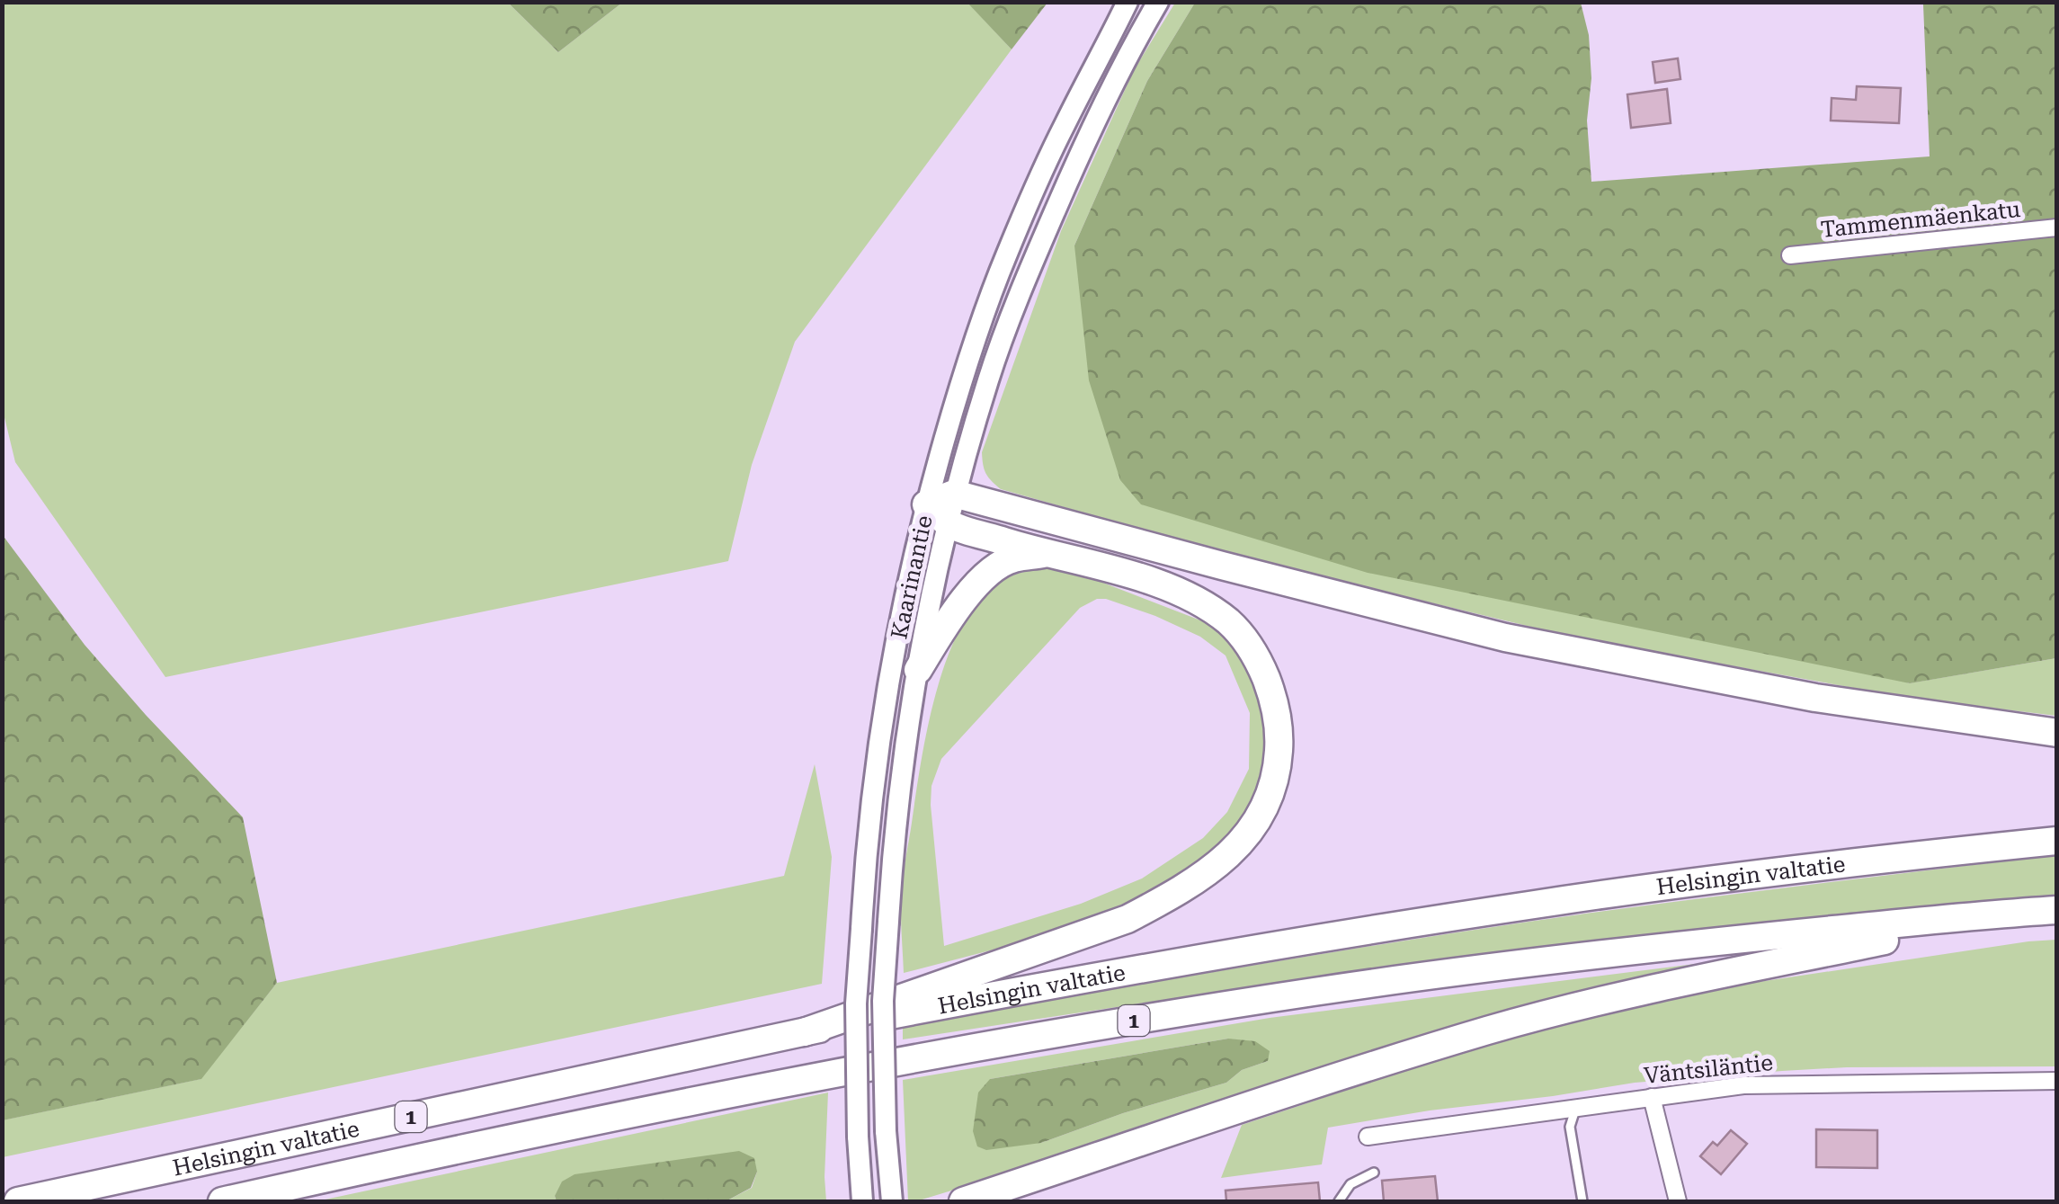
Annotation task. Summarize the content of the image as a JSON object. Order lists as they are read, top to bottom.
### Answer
{
  "streets": {
    "highway": ["Helsingin valtatie", "1"],
    "main road": ["Kaarinantie"],
    "street": ["Tammenmäenkatu", "Väntsiläntie"]
  }
}
